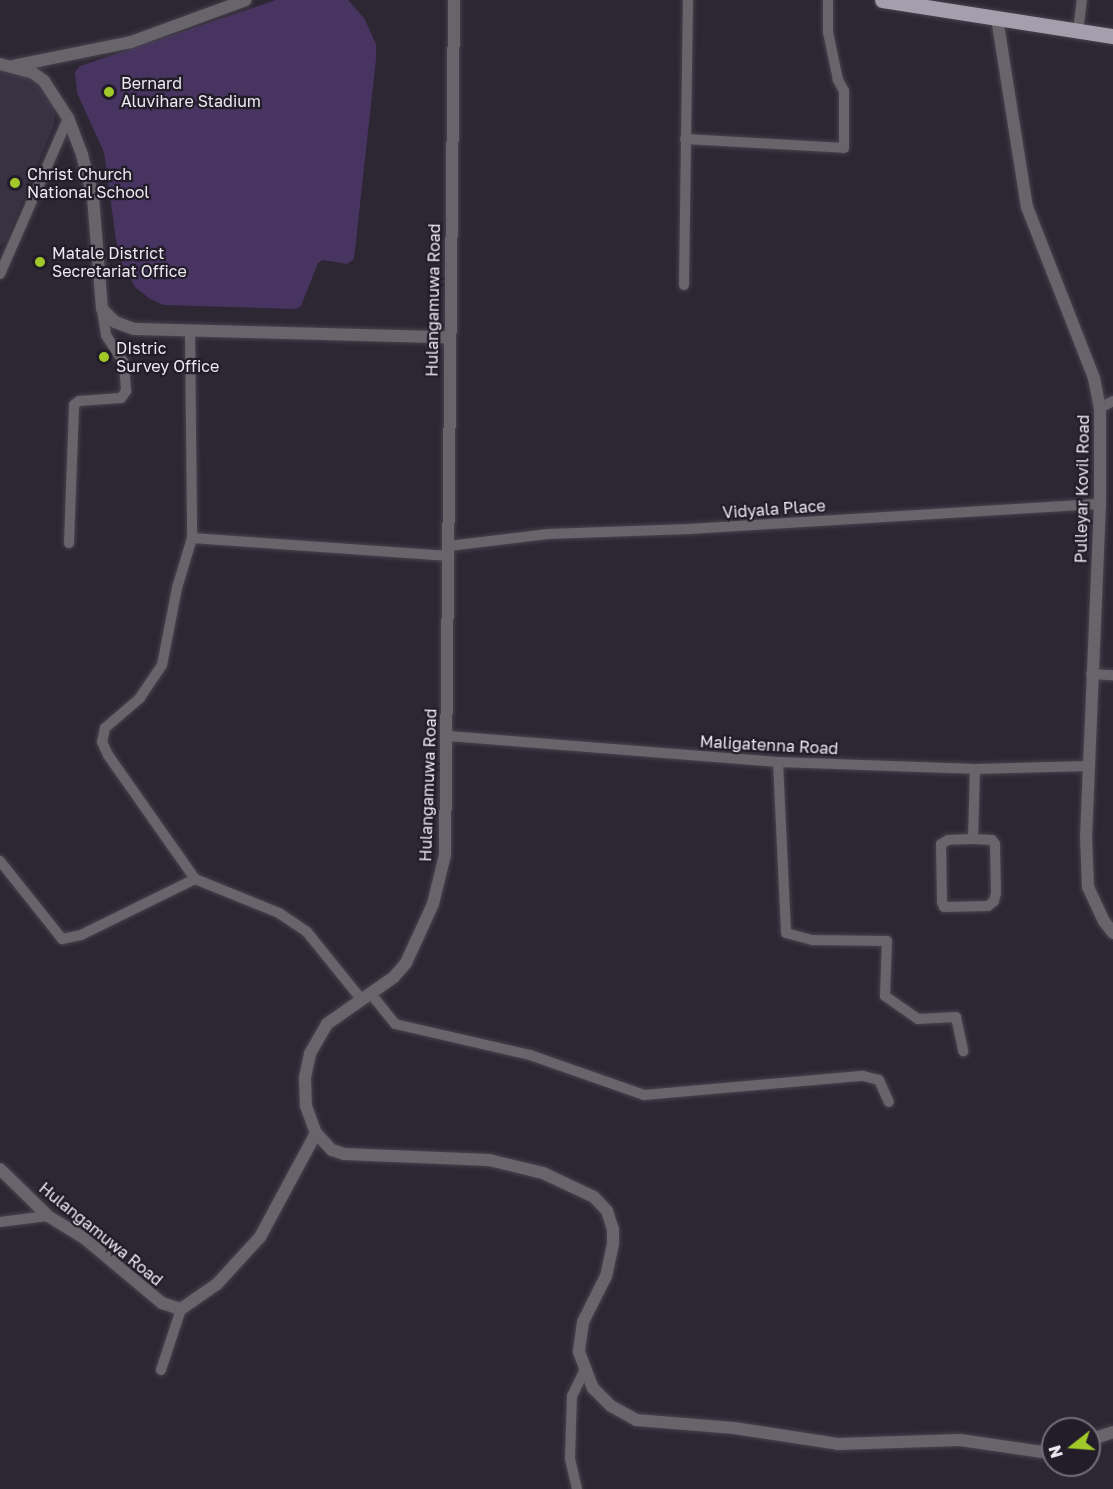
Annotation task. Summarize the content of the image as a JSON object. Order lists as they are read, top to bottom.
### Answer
{
  "streets": {
    "street": [
      "Hulangamuwa Road",
      "Pulleyar Kovil Road",
      "Vidyala Place",
      "Maligatenna Road"
    ]
  },
  "crossings": [
    ["Hulangamuwa Road", "Vidyala Place"],
    ["Hulangamuwa Road", "Maligatenna Road"],
    ["Pulleyar Kovil Road", "Vidyala Place"],
    ["Pulleyar Kovil Road", "Maligatenna Road"]
  ],
  "places": [
    "Bernard Aluvihare Stadium",
    "Christ Church National School",
    "Matale District Secretariat Office",
    "DIstric Survey Office"
  ],
  "north": "left"
}
